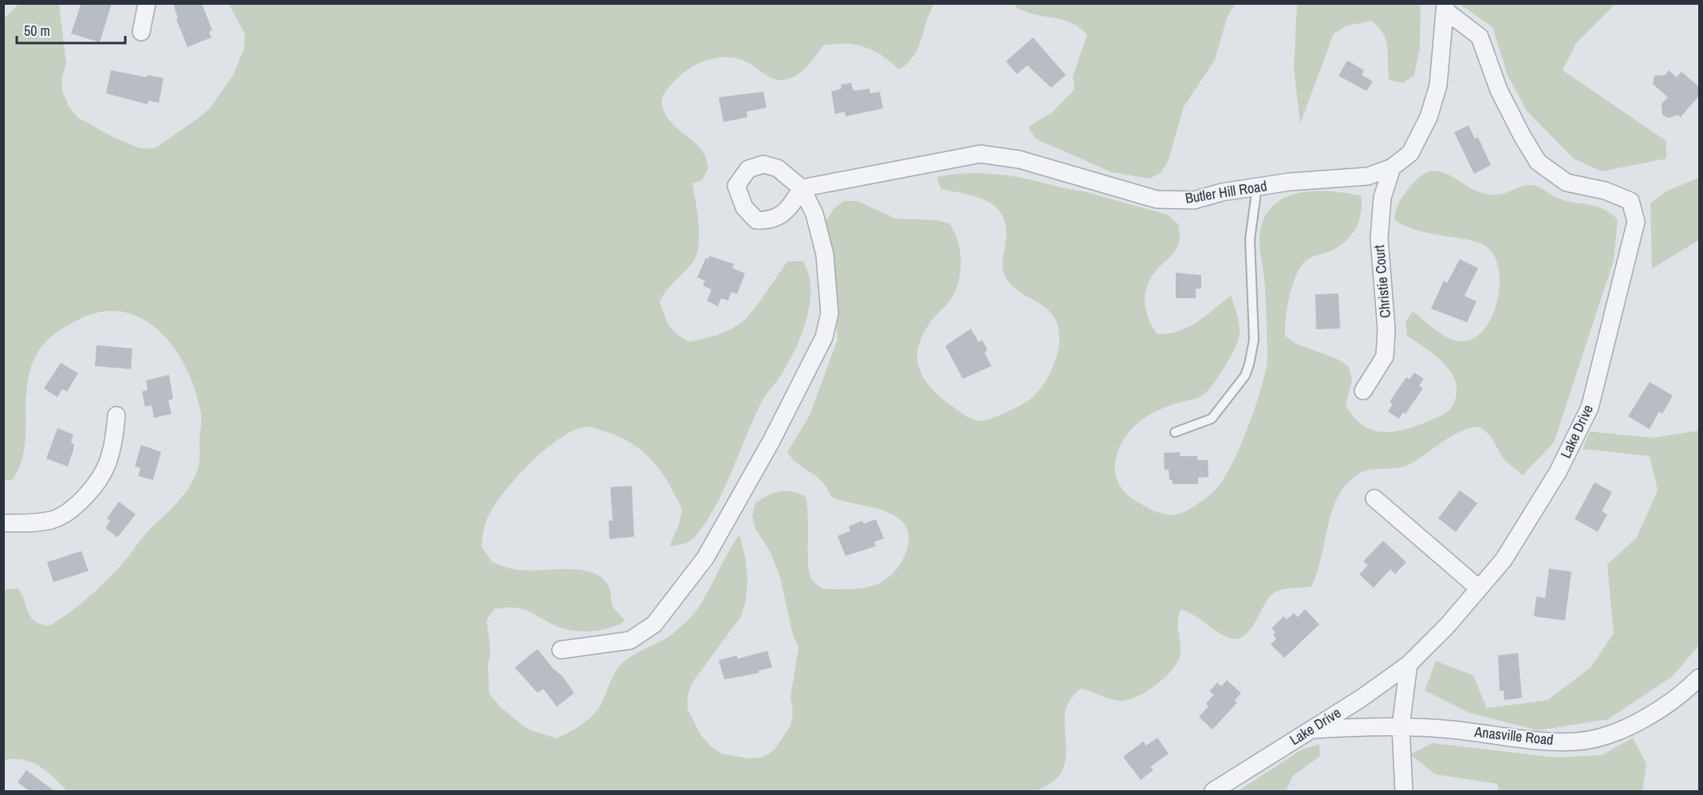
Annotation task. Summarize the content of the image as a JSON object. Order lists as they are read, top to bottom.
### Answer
{
  "streets": {
    "street": [
      "Butler Hill Road",
      "Christie Court",
      "Lake Drive",
      "Anasville Road"
    ]
  },
  "crossings": [
    ["Butler Hill Road", "Christie Court"],
    ["Butler Hill Road", "Lake Drive"],
    ["Lake Drive", "Anasville Road"]
  ],
  "scale_bar": "50 m"
}
